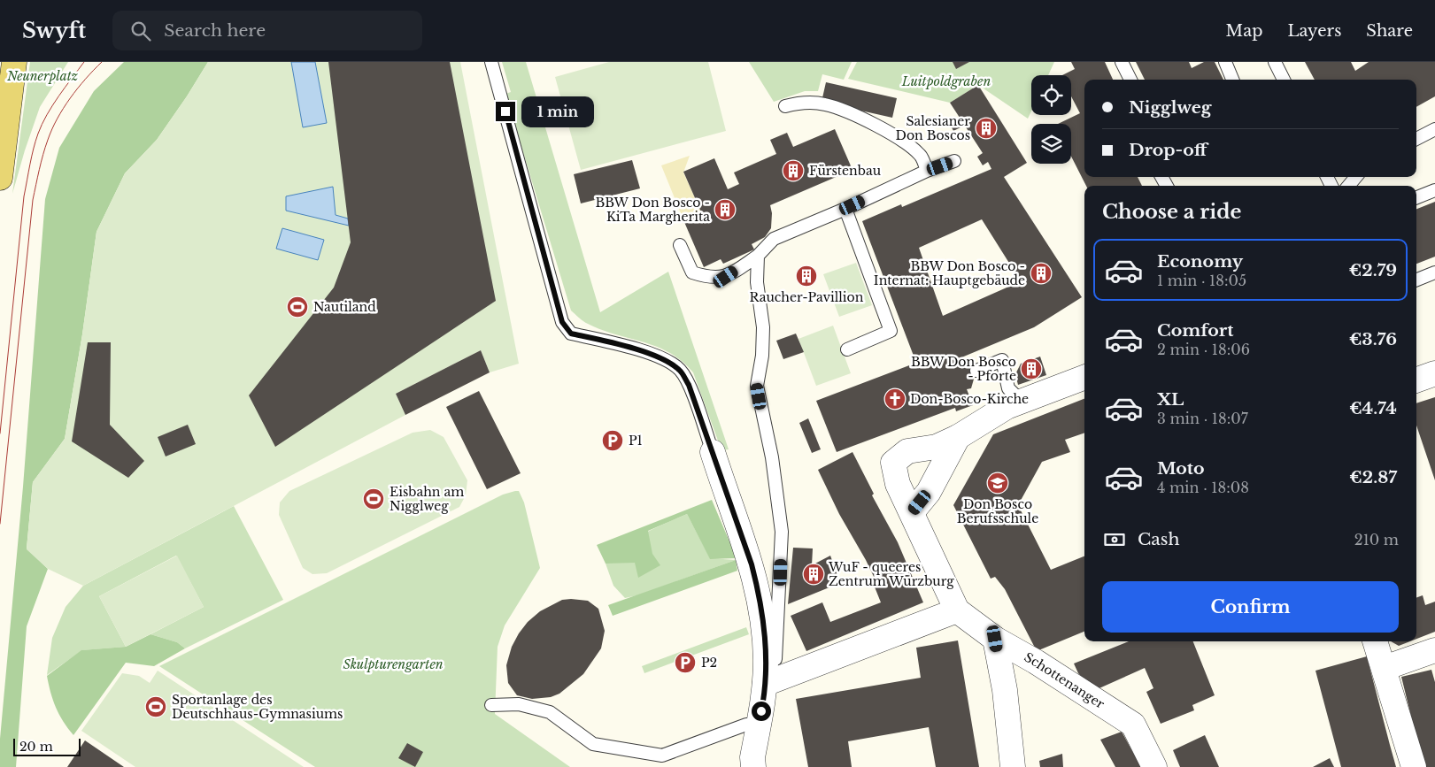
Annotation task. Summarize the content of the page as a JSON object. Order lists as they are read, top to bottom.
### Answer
{
  "streets": {
    "street": ["Schottenanger"]
  },
  "parks": ["Neunerplatz", "Luitpoldgraben", "Skulpturengarten"],
  "places": {
    "building": [
      "Salesianer Don Boscos",
      "Fürstenbau",
      "BBW Don Bosco - KiTa Margherita",
      "BBW Don Bosco - Internat: Hauptgebäude",
      "Raucher-Pavillion",
      "BBW Don Bosco - Pforte",
      "WuF - queeres Zentrum Würzburg"
    ],
    "sports": ["Nautiland", "Eisbahn am Nigglweg", "Sportanlage des Deutschhaus-Gymnasiums"],
    "church": ["Don-Bosco-Kirche"],
    "parking": ["P1", "P2"],
    "school or university": ["Don Bosco Berufsschule"]
  },
  "scale_bar": "20 m",
  "page": {
    "header": "Swyft",
    "search": "Search here",
    "nav": ["Map", "Layers", "Share"],
    "banner": ["Nigglweg", "Drop-off"],
    "bubble": "1 min",
    "heading": "Choose a ride",
    "list": [
      {
        "name": "Economy",
        "note": "1 min · 18:05",
        "value": "€2.79"
      },
      {
        "name": "Comfort",
        "note": "2 min · 18:06",
        "value": "€3.76"
      },
      {
        "name": "XL",
        "note": "3 min · 18:07",
        "value": "€4.74"
      },
      {
        "name": "Moto",
        "note": "4 min · 18:08",
        "value": "€2.87"
      }
    ],
    "pay": ["Cash", "210 m"],
    "buttons": "Confirm",
    "scale": "20 m"
  }
}
